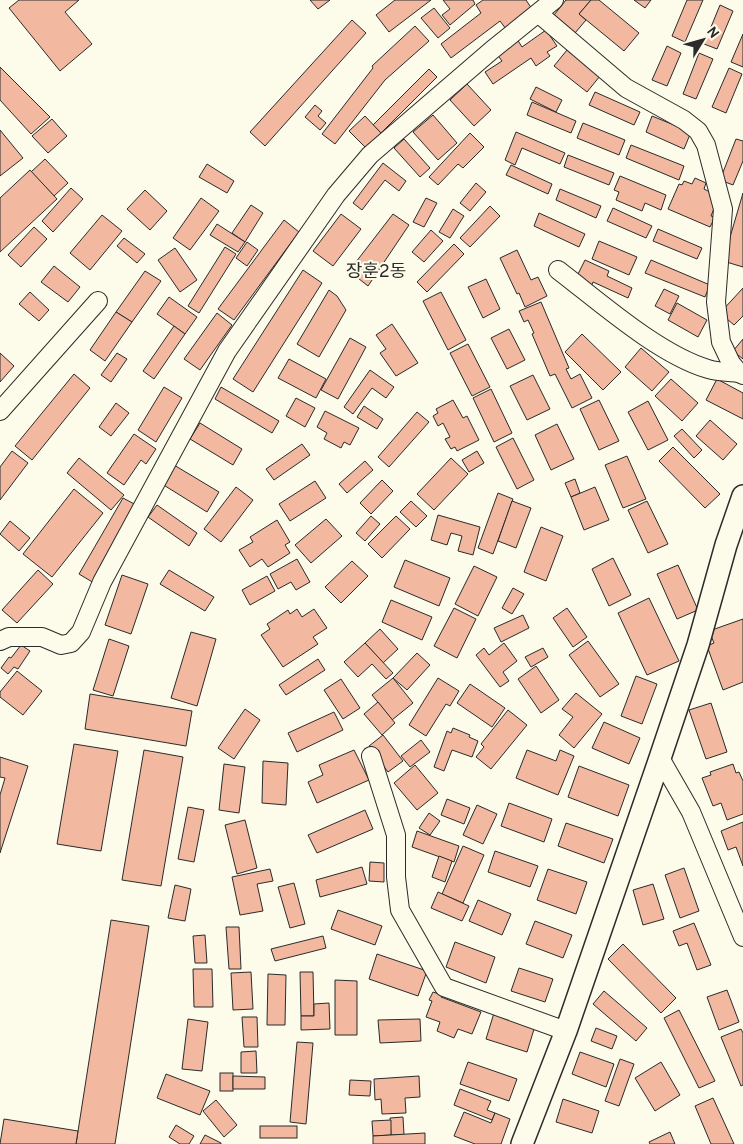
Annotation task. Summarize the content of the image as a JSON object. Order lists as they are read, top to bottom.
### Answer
{
  "districts": ["장훈2동"],
  "north": "top right"
}
